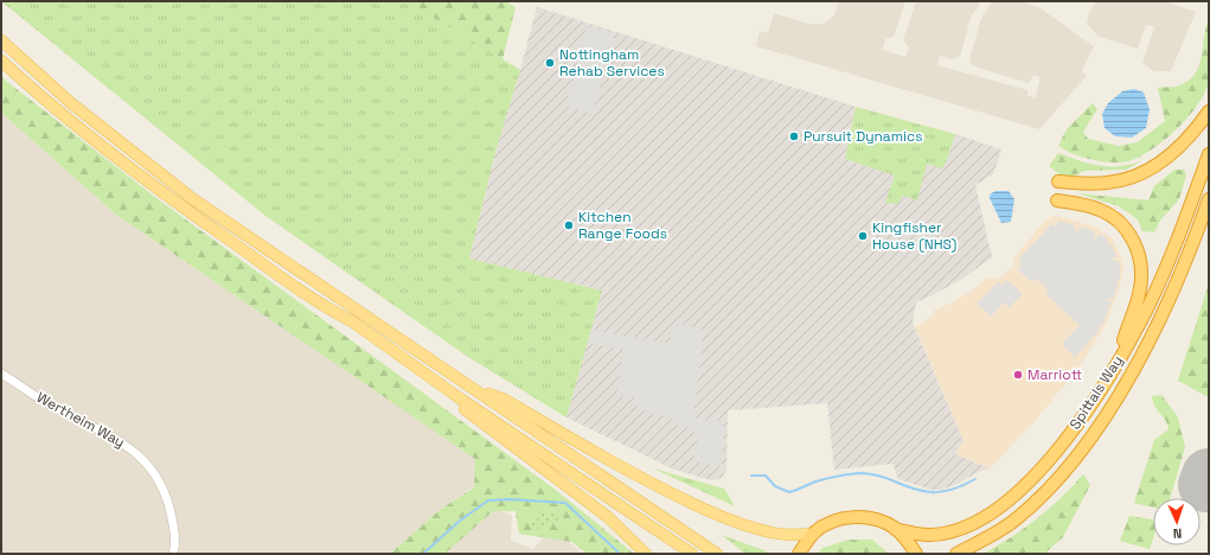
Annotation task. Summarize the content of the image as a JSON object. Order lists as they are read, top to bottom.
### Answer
{
  "streets": {
    "highway": ["Spittals Way"],
    "street": ["Wertheim Way"]
  },
  "places": [
    "Nottingham Rehab Services",
    "Pursuit Dynamics",
    "Kitchen Range Foods",
    "Kingfisher House (NHS)",
    "Marriott"
  ],
  "north": "bottom"
}
